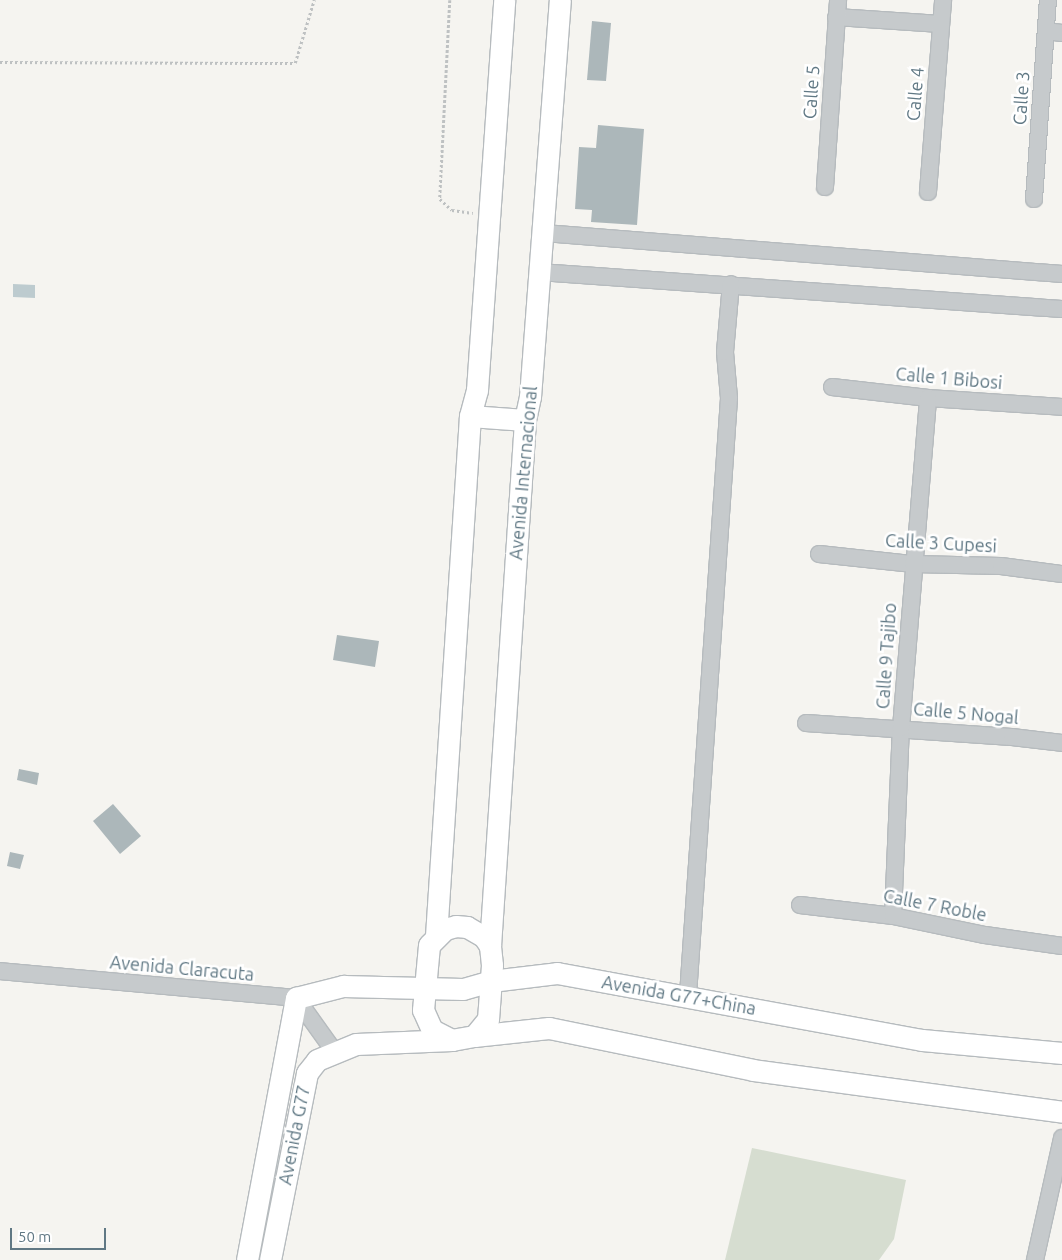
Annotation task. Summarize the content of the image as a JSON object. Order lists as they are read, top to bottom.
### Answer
{
  "streets": {
    "main road": ["Avenida Internacional", "Avenida G77+China", "Avenida G77"],
    "street": [
      "Calle 5",
      "Calle 4",
      "Calle 3",
      "Calle 1 Bibosi",
      "Calle 3 Cupesi",
      "Calle 9 Tajibo",
      "Calle 5 Nogal",
      "Calle 7 Roble",
      "Avenida Claracuta"
    ]
  },
  "crossings": [
    ["Calle 1 Bibosi", "Calle 9 Tajibo"],
    ["Avenida Internacional", "Avenida G77+China"],
    ["Calle 3 Cupesi", "Calle 9 Tajibo"],
    ["Calle 9 Tajibo", "Calle 5 Nogal"],
    ["Calle 9 Tajibo", "Calle 7 Roble"],
    ["Avenida Claracuta", "Avenida G77+China"],
    ["Avenida Claracuta", "Avenida G77"],
    ["Avenida G77+China", "Avenida G77"]
  ],
  "scale_bar": "50 m"
}
